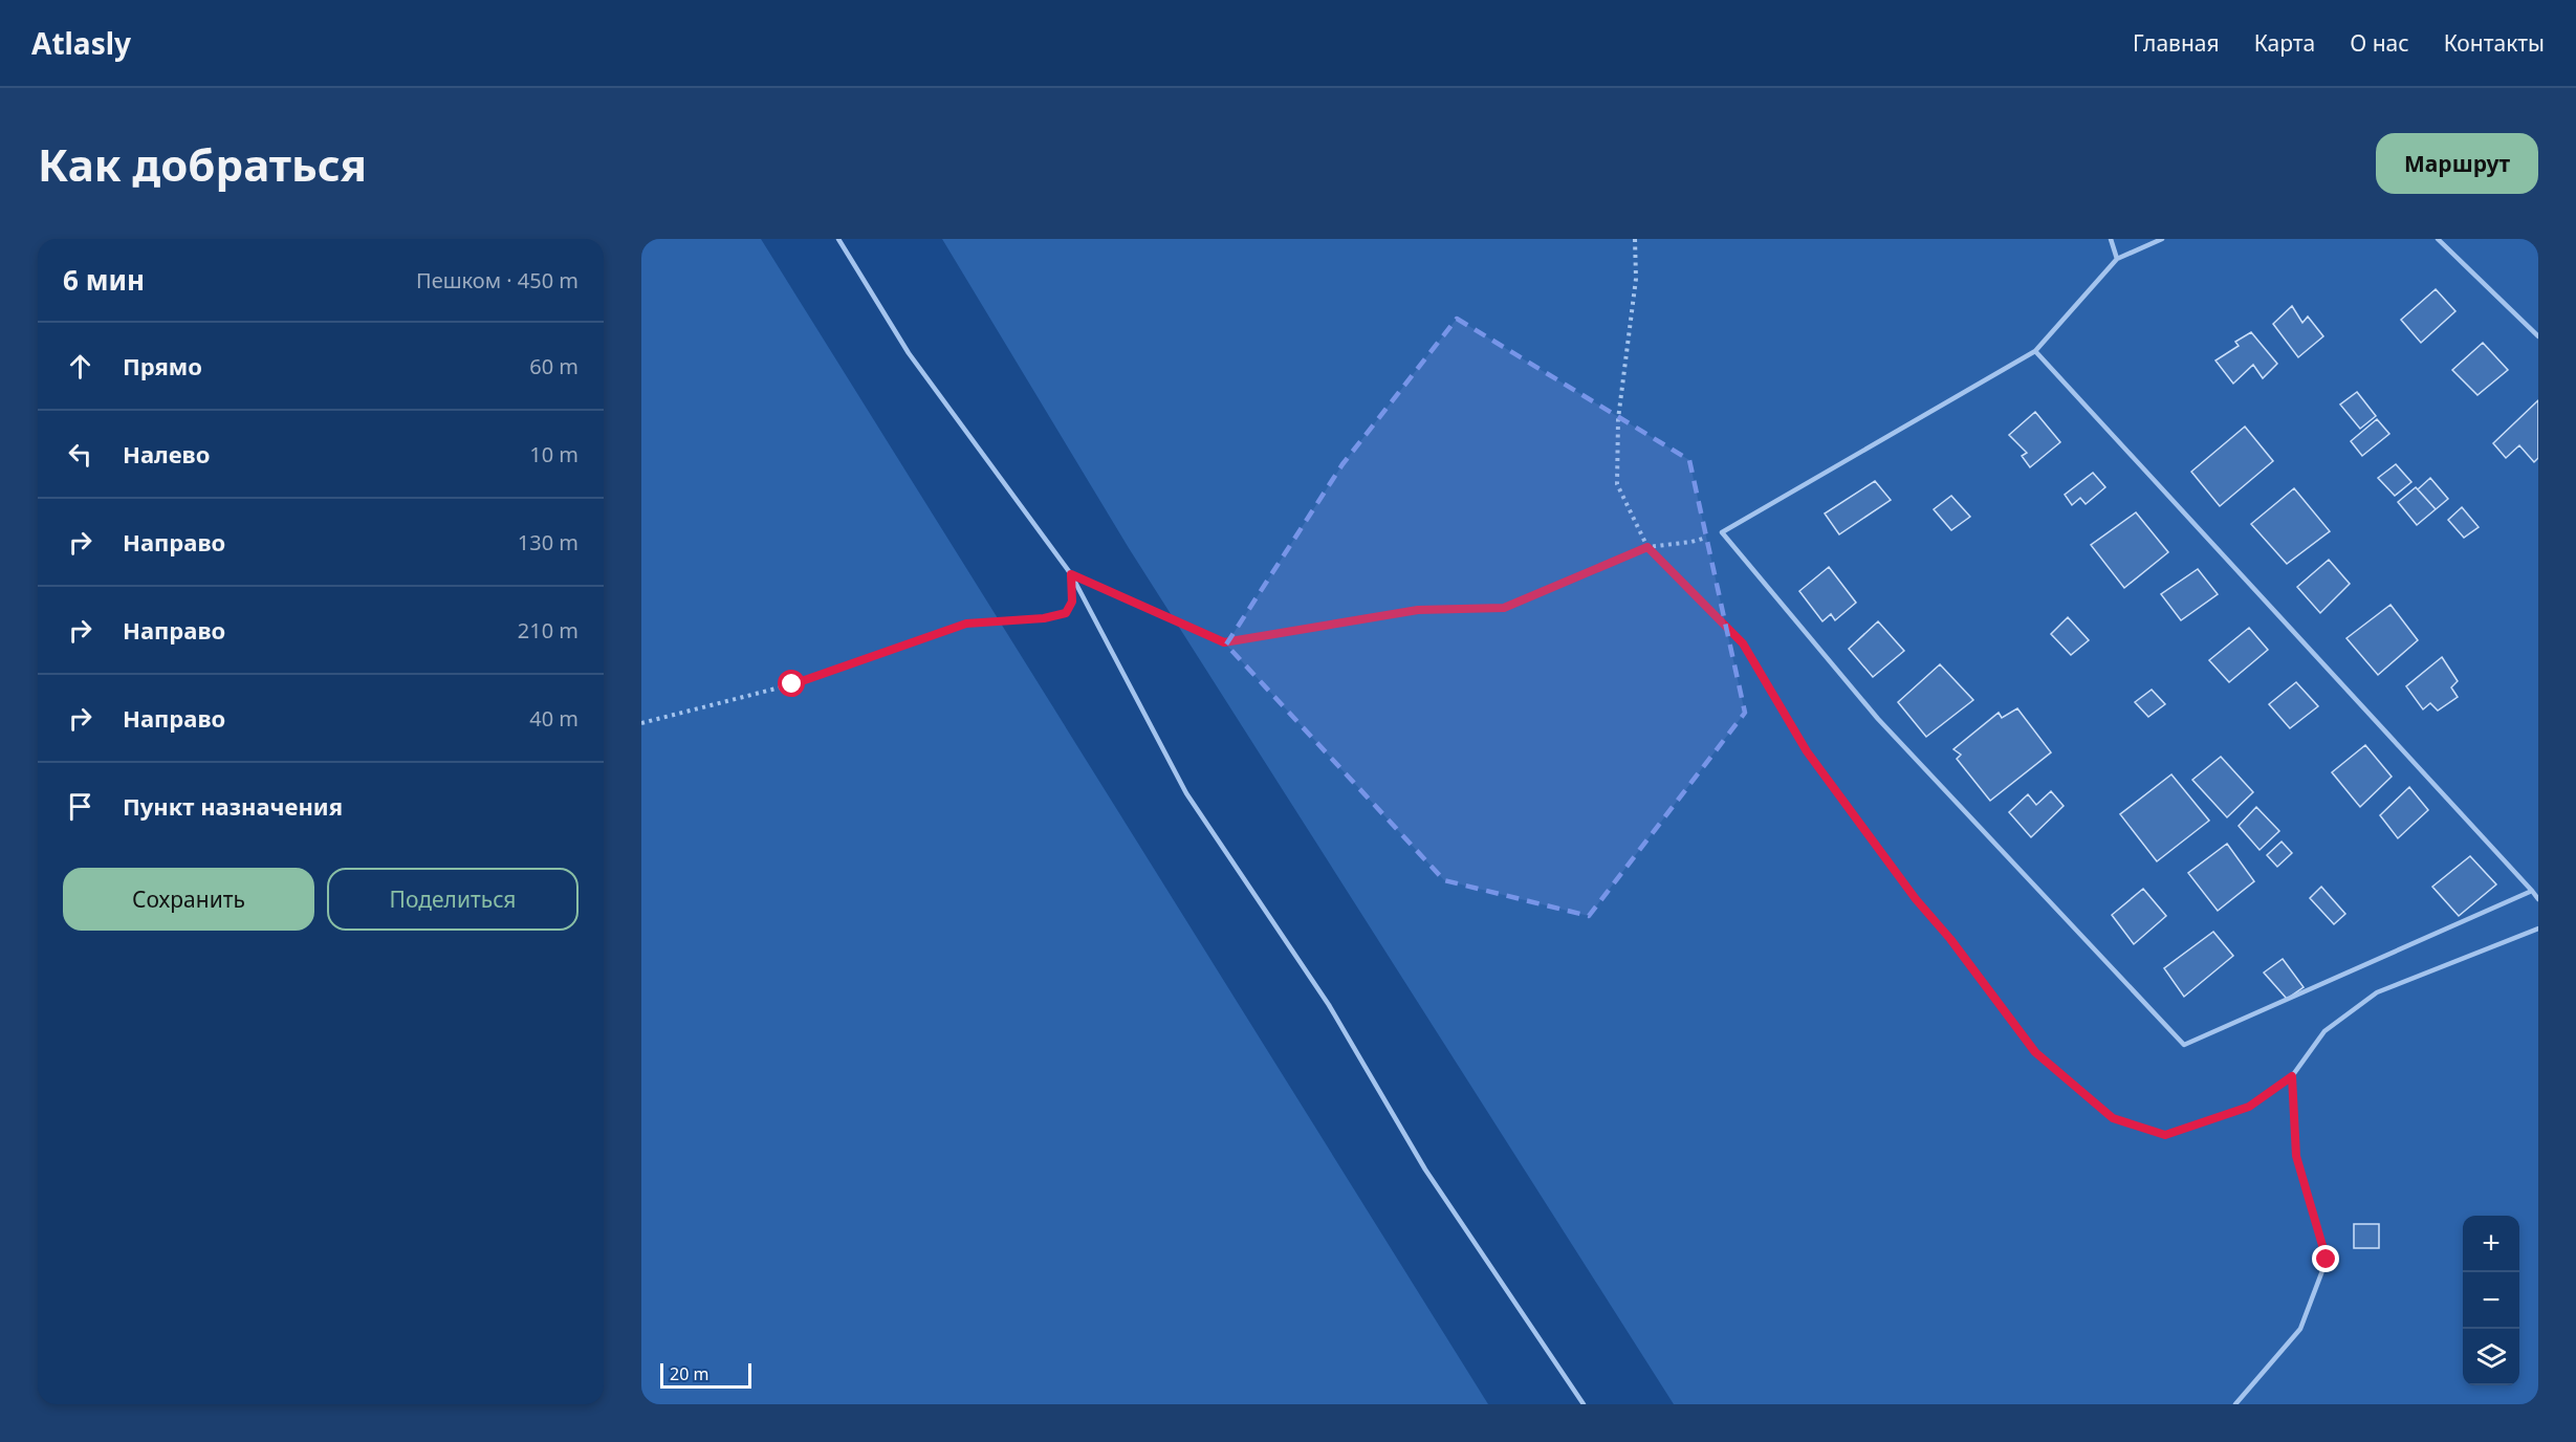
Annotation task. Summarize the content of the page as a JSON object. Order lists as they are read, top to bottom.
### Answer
{
  "scale_bar": "20 m",
  "page": {
    "header": "Atlasly",
    "nav": [
      "Главная",
      "Карта",
      "О нас",
      "Контакты"
    ],
    "buttons": [
      "Маршрут",
      ["Сохранить", "Поделиться"]
    ],
    "title": "Как добраться",
    "heading": ["6 мин", "Пешком · 450 m"],
    "list": [
      ["Прямо", "60 m"],
      ["Налево", "10 m"],
      ["Направо", "130 m"],
      ["Направо", "210 m"],
      ["Направо", "40 m"],
      "Пункт назначения"
    ],
    "map_buttons": ["+", "−"],
    "scale": "20 m"
  }
}
